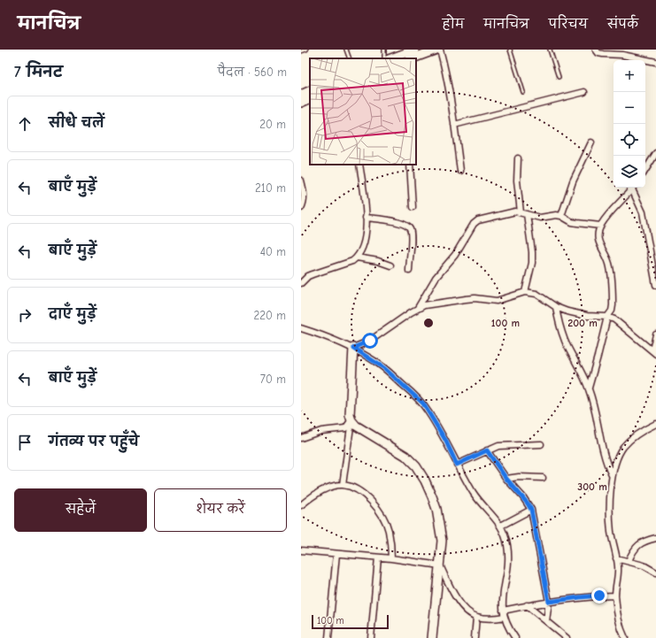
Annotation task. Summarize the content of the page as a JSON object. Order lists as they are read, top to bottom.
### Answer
{
  "scale_bar": "100 m",
  "page": {
    "header": "मानचित्र",
    "nav": [
      "होम",
      "मानचित्र",
      "परिचय",
      "संपर्क"
    ],
    "heading": ["7 मिनट", "पैदल · 560 m"],
    "map_buttons": ["+", "−"],
    "list": [
      ["सीधे चलें", "20 m"],
      ["बाएँ मुड़ें", "210 m"],
      ["बाएँ मुड़ें", "40 m"],
      ["दाएँ मुड़ें", "220 m"],
      ["बाएँ मुड़ें", "70 m"],
      "गंतव्य पर पहुँचे"
    ],
    "buttons": ["सहेजें", "शेयर करें"],
    "scale": "100 m"
  },
  "rings": ["100 m", "200 m", "300 m"]
}
